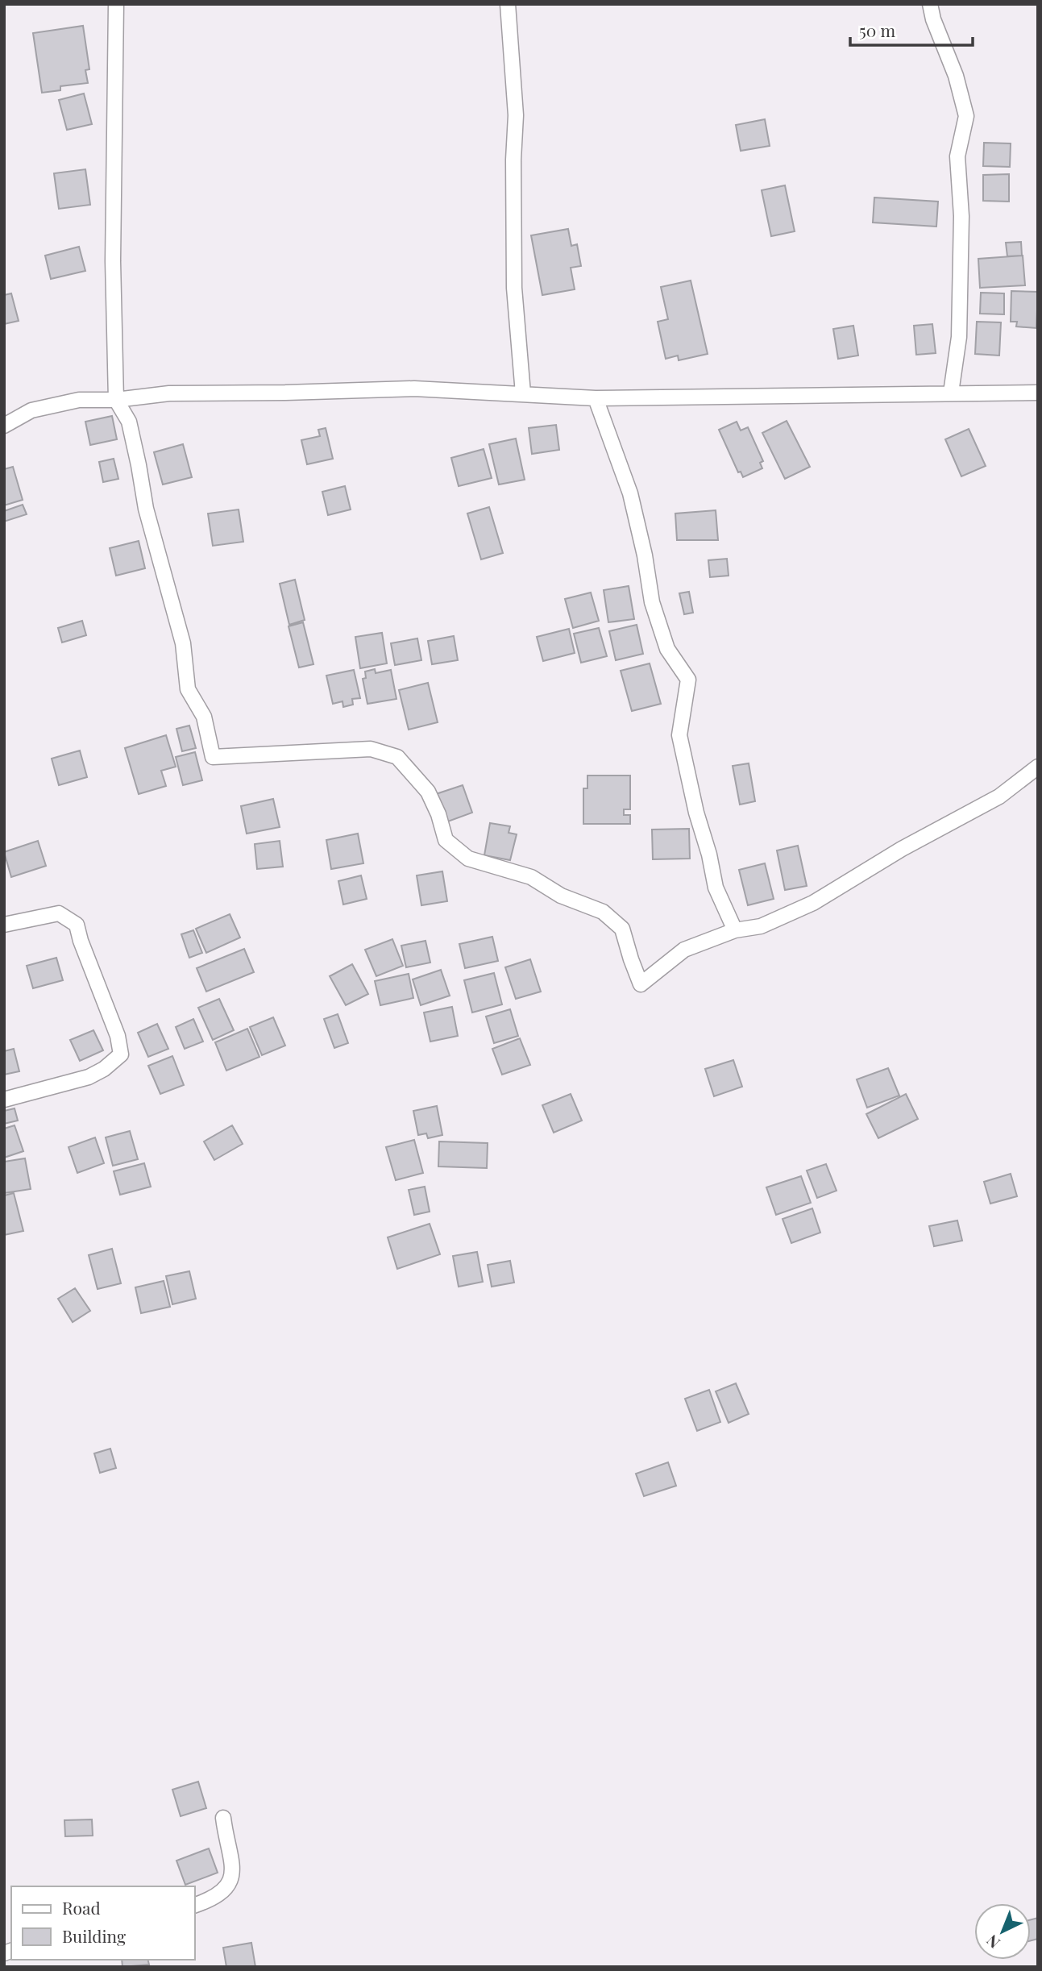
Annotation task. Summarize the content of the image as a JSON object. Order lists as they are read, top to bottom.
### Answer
{
  "legend": ["Road", "Building"],
  "scale_bar": "50 m",
  "north": "bottom left"
}
